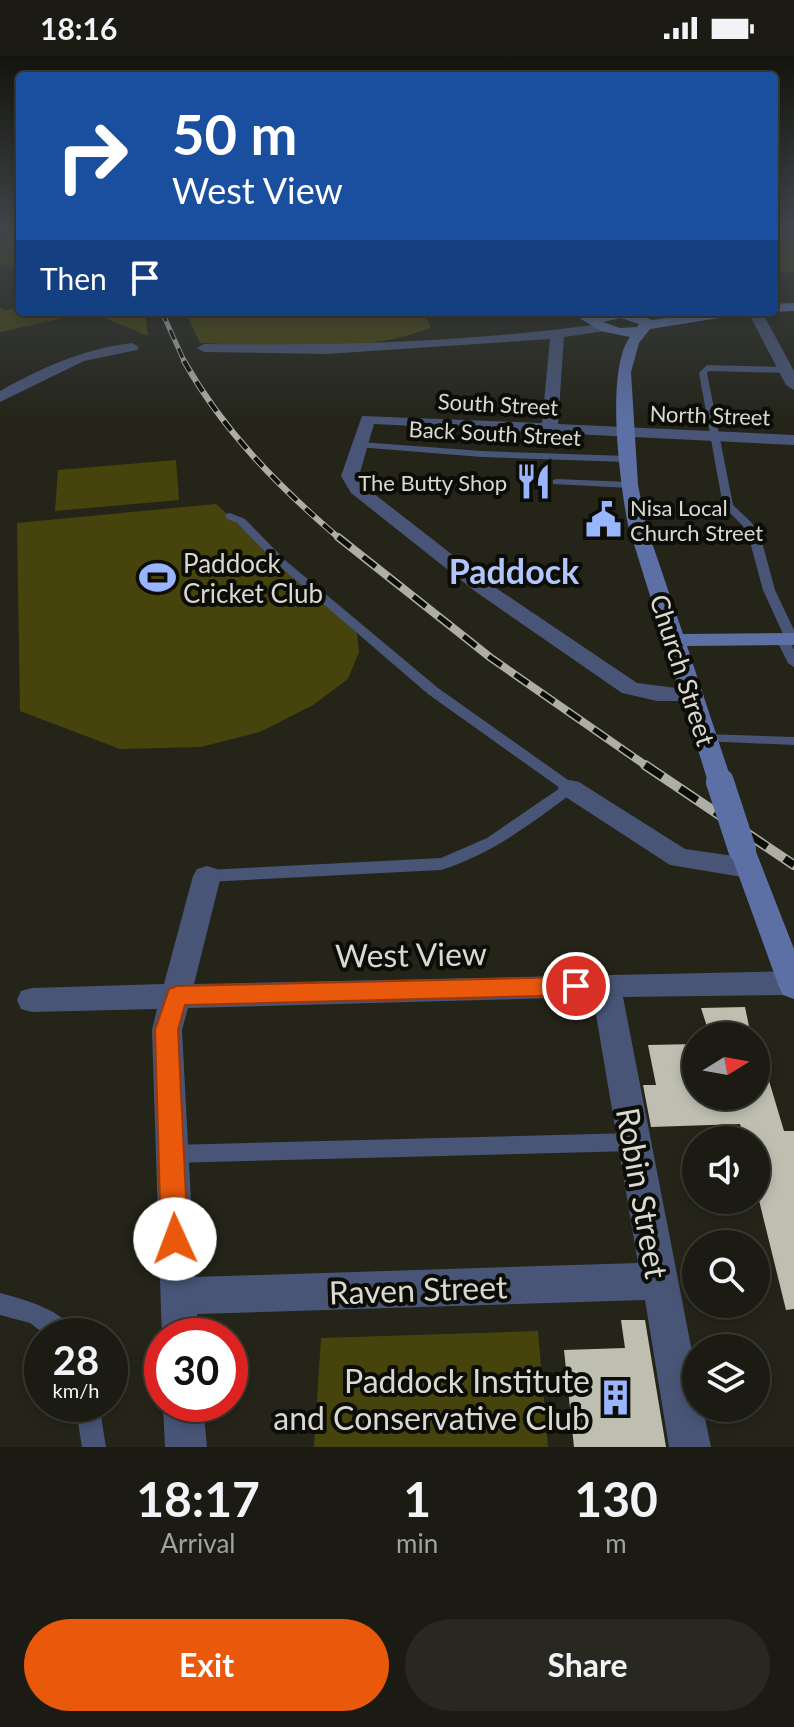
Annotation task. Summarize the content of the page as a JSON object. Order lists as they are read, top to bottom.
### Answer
{
  "streets": {
    "street": [
      "South Street",
      "North Street",
      "Church Street",
      "West View",
      "Robin Street",
      "Raven Street"
    ],
    "lane": ["Back South Street"]
  },
  "crossings": [
    ["South Street", "North Street"],
    ["South Street", "Back South Street"],
    ["South Street", "Church Street"],
    ["North Street", "Church Street"],
    ["Back South Street", "Church Street"],
    ["Church Street", "West View"],
    ["West View", "Robin Street"],
    ["Robin Street", "Raven Street"]
  ],
  "districts": ["Paddock"],
  "places": {
    "restaurant": ["The Butty Shop"],
    "public building": ["Nisa Local Church Street"],
    "sports": ["Paddock Cricket Club"],
    "building": ["Paddock Institute and Conservative Club"]
  },
  "north": "right",
  "page": {
    "status": "18:16",
    "turn": ["50 m", "West View"],
    "then": "Then",
    "speed": "28 km/h",
    "limit": "30",
    "eta": [
      "18:17",
      "Arrival",
      "1",
      "min",
      "130",
      "m"
    ],
    "buttons": ["Exit", "Share"]
  }
}
